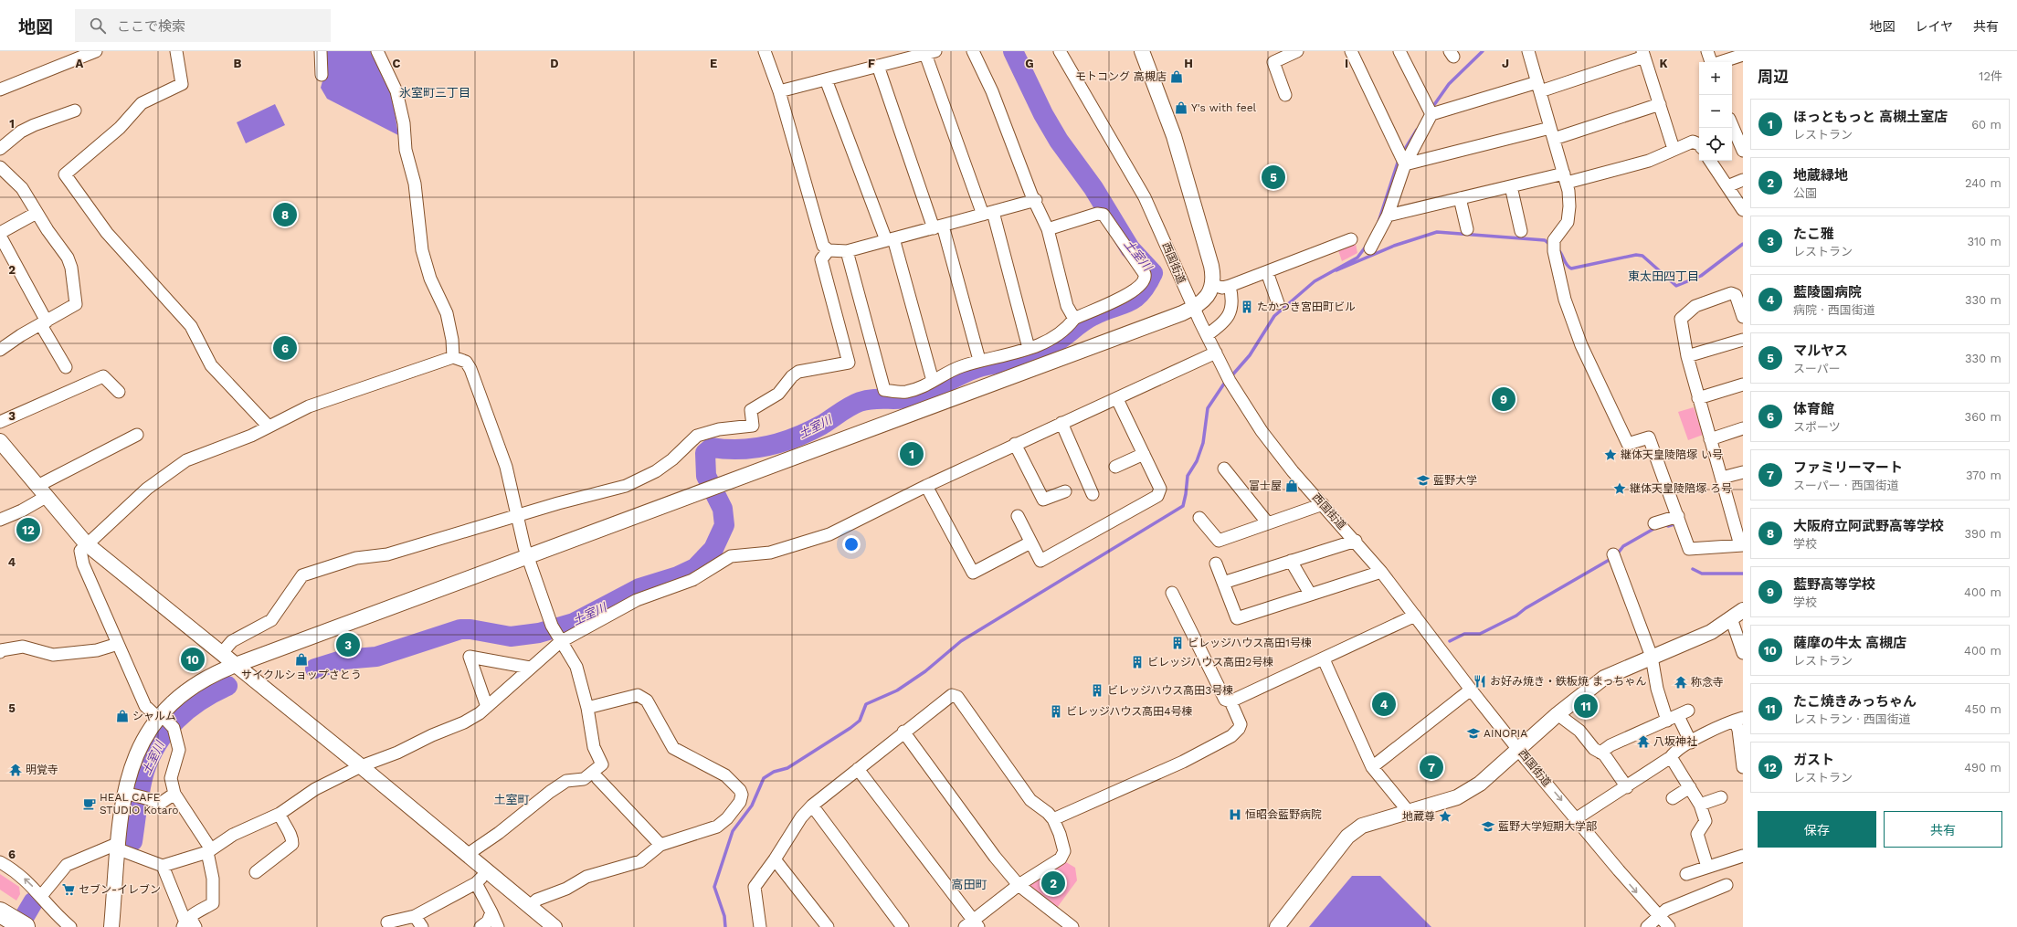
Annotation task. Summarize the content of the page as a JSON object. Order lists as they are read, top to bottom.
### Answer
{
  "streets": {
    "street": ["西国街道"]
  },
  "districts": [
    "氷室町三丁目",
    "東太田四丁目",
    "土室町",
    "高田町"
  ],
  "water": ["土室川"],
  "places": {
    "shop": [
      "モトコング 高槻店",
      "Y's with feel",
      "富士屋",
      "サイクルショップさとう",
      "シャルム"
    ],
    "building": [
      "たかつき宮田町ビル",
      "ビレッジハウス高田1号棟",
      "ビレッジハウス高田2号棟",
      "ビレッジハウス高田3号棟",
      "ビレッジハウス高田4号棟"
    ],
    "place": ["継体天皇陵陪塚 い号", "継体天皇陵陪塚 ろ号", "地蔵尊"],
    "school or university": ["藍野大学", "AINOPIA", "藍野大学短期大学部"],
    "restaurant": ["お好み焼き・鉄板焼 まっちゃん"],
    "temple": ["称念寺", "八坂神社", "明覚寺"],
    "cafe": ["HEAL CAFE STUDIO Kotaro"],
    "hospital": ["恒昭会藍野病院"],
    "supermarket": ["セブン-イレブン"]
  },
  "page": {
    "header": "地図",
    "search": "ここで検索",
    "nav": ["地図", "レイヤ", "共有"],
    "heading": ["周辺", "12件"],
    "map_buttons": ["+", "−"],
    "list": [
      {
        "mark": "1",
        "name": "ほっともっと 高槻土室店",
        "note": "レストラン",
        "value": "60 m"
      },
      {
        "mark": "2",
        "name": "地蔵緑地",
        "note": "公園",
        "value": "240 m"
      },
      {
        "mark": "3",
        "name": "たこ雅",
        "note": "レストラン",
        "value": "310 m"
      },
      {
        "mark": "4",
        "name": "藍陵園病院",
        "note": "病院 · 西国街道",
        "value": "330 m"
      },
      {
        "mark": "5",
        "name": "マルヤス",
        "note": "スーパー",
        "value": "330 m"
      },
      {
        "mark": "6",
        "name": "体育館",
        "note": "スポーツ",
        "value": "360 m"
      },
      {
        "mark": "7",
        "name": "ファミリーマート",
        "note": "スーパー · 西国街道",
        "value": "370 m"
      },
      {
        "mark": "8",
        "name": "大阪府立阿武野高等学校",
        "note": "学校",
        "value": "390 m"
      },
      {
        "mark": "9",
        "name": "藍野高等学校",
        "note": "学校",
        "value": "400 m"
      },
      {
        "mark": "10",
        "name": "薩摩の牛太 高槻店",
        "note": "レストラン",
        "value": "400 m"
      },
      {
        "mark": "11",
        "name": "たこ焼きみっちゃん",
        "note": "レストラン · 西国街道",
        "value": "450 m"
      },
      {
        "mark": "12",
        "name": "ガスト",
        "note": "レストラン",
        "value": "490 m"
      }
    ],
    "pins": [
      "5",
      "8",
      "6",
      "9",
      "1",
      "12",
      "3",
      "10",
      "4",
      "11",
      "7",
      "2"
    ],
    "buttons": ["保存", "共有"]
  },
  "grid": {
    "columns": [
      "A",
      "B",
      "C",
      "D",
      "E",
      "F",
      "G",
      "H",
      "I",
      "J",
      "K"
    ],
    "rows": [
      "1",
      "2",
      "3",
      "4",
      "5",
      "6"
    ]
  }
}
